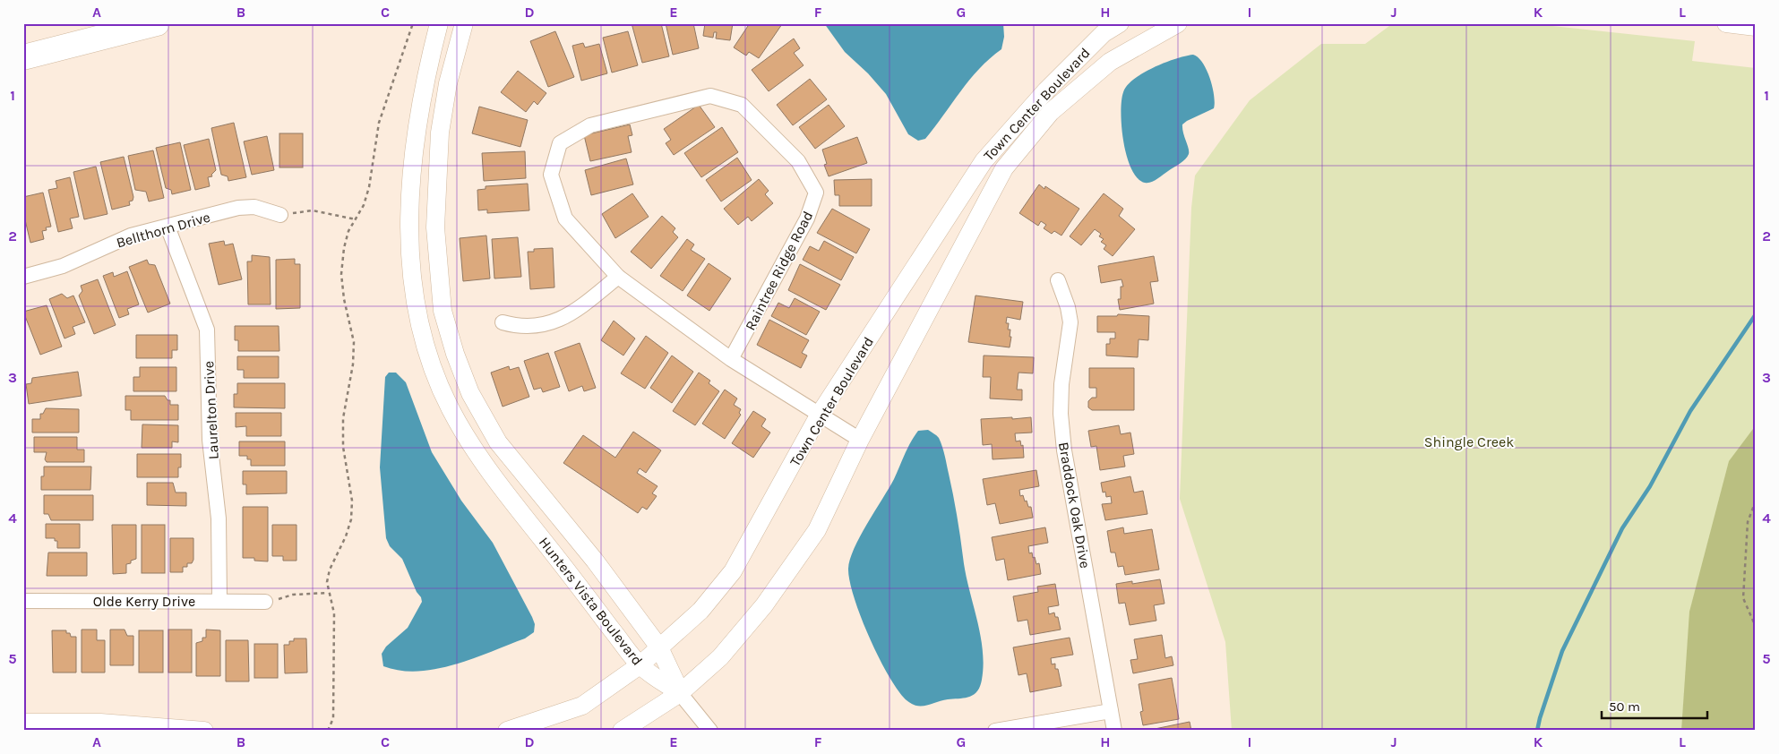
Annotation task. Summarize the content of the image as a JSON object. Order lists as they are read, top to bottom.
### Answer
{
  "streets": {
    "street": [
      "Town Center Boulevard",
      "Bellthorn Drive",
      "Raintree Ridge Road",
      "Laurelton Drive",
      "Braddock Oak Drive",
      "Olde Kerry Drive",
      "Hunters Vista Boulevard"
    ]
  },
  "crossings": [
    ["Town Center Boulevard", "Raintree Ridge Road"],
    ["Town Center Boulevard", "Hunters Vista Boulevard"],
    ["Bellthorn Drive", "Laurelton Drive"],
    ["Laurelton Drive", "Olde Kerry Drive"]
  ],
  "parks": ["Shingle Creek"],
  "scale_bar": "50 m",
  "grid": {
    "columns": [
      "A",
      "B",
      "C",
      "D",
      "E",
      "F",
      "G",
      "H",
      "I",
      "J",
      "K",
      "L"
    ],
    "rows": [
      "1",
      "2",
      "3",
      "4",
      "5"
    ]
  }
}
